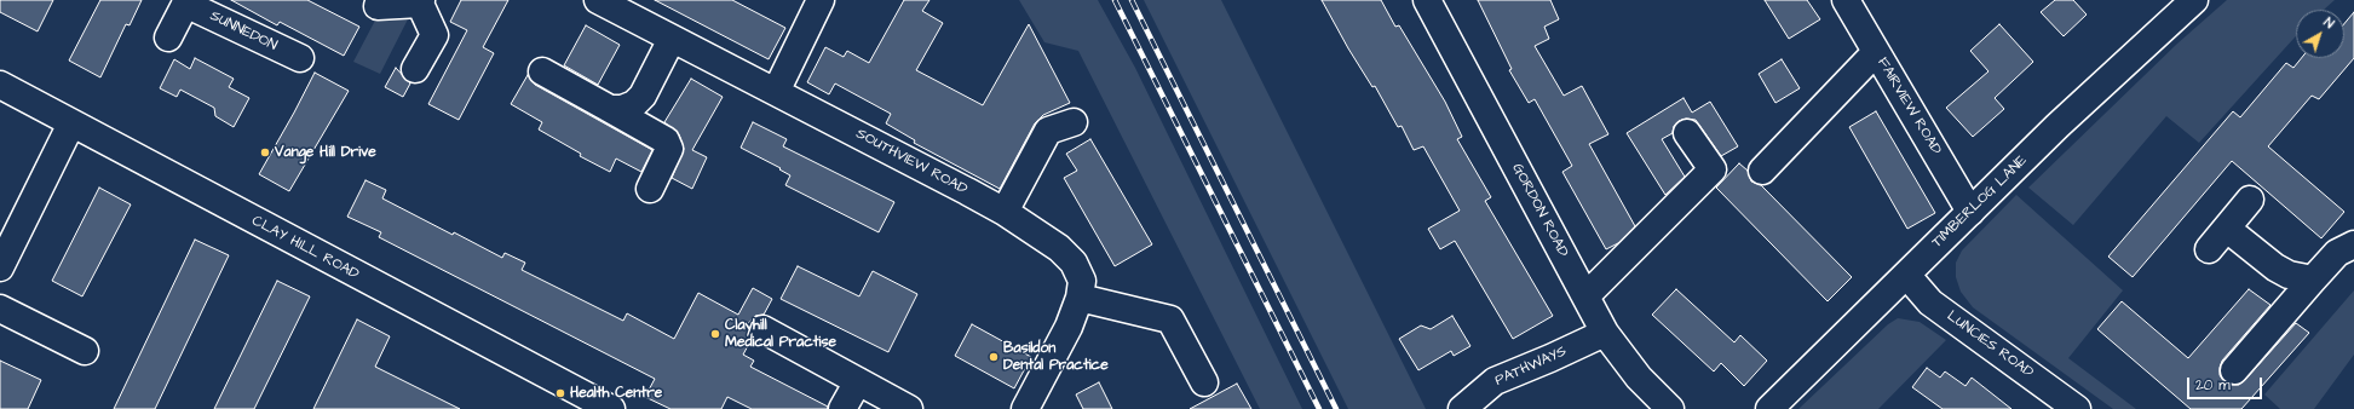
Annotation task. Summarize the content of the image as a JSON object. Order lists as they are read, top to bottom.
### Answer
{
  "streets": {
    "street": [
      "SUNNEDON",
      "FAIRVIEW ROAD",
      "SOUTHVIEW ROAD",
      "TIMBERLOG LANE",
      "GORDON ROAD",
      "CLAY HILL ROAD",
      "LUNCIES ROAD",
      "PATHWAYS"
    ]
  },
  "crossings": [
    ["FAIRVIEW ROAD", "TIMBERLOG LANE"],
    ["TIMBERLOG LANE", "LUNCIES ROAD"],
    ["GORDON ROAD", "PATHWAYS"]
  ],
  "places": [
    "Vange Hill Drive",
    "Clayhill Medical Practise",
    "Basildon Dental Practice",
    "Health Centre"
  ],
  "scale_bar": "20 m",
  "north": "top right"
}
